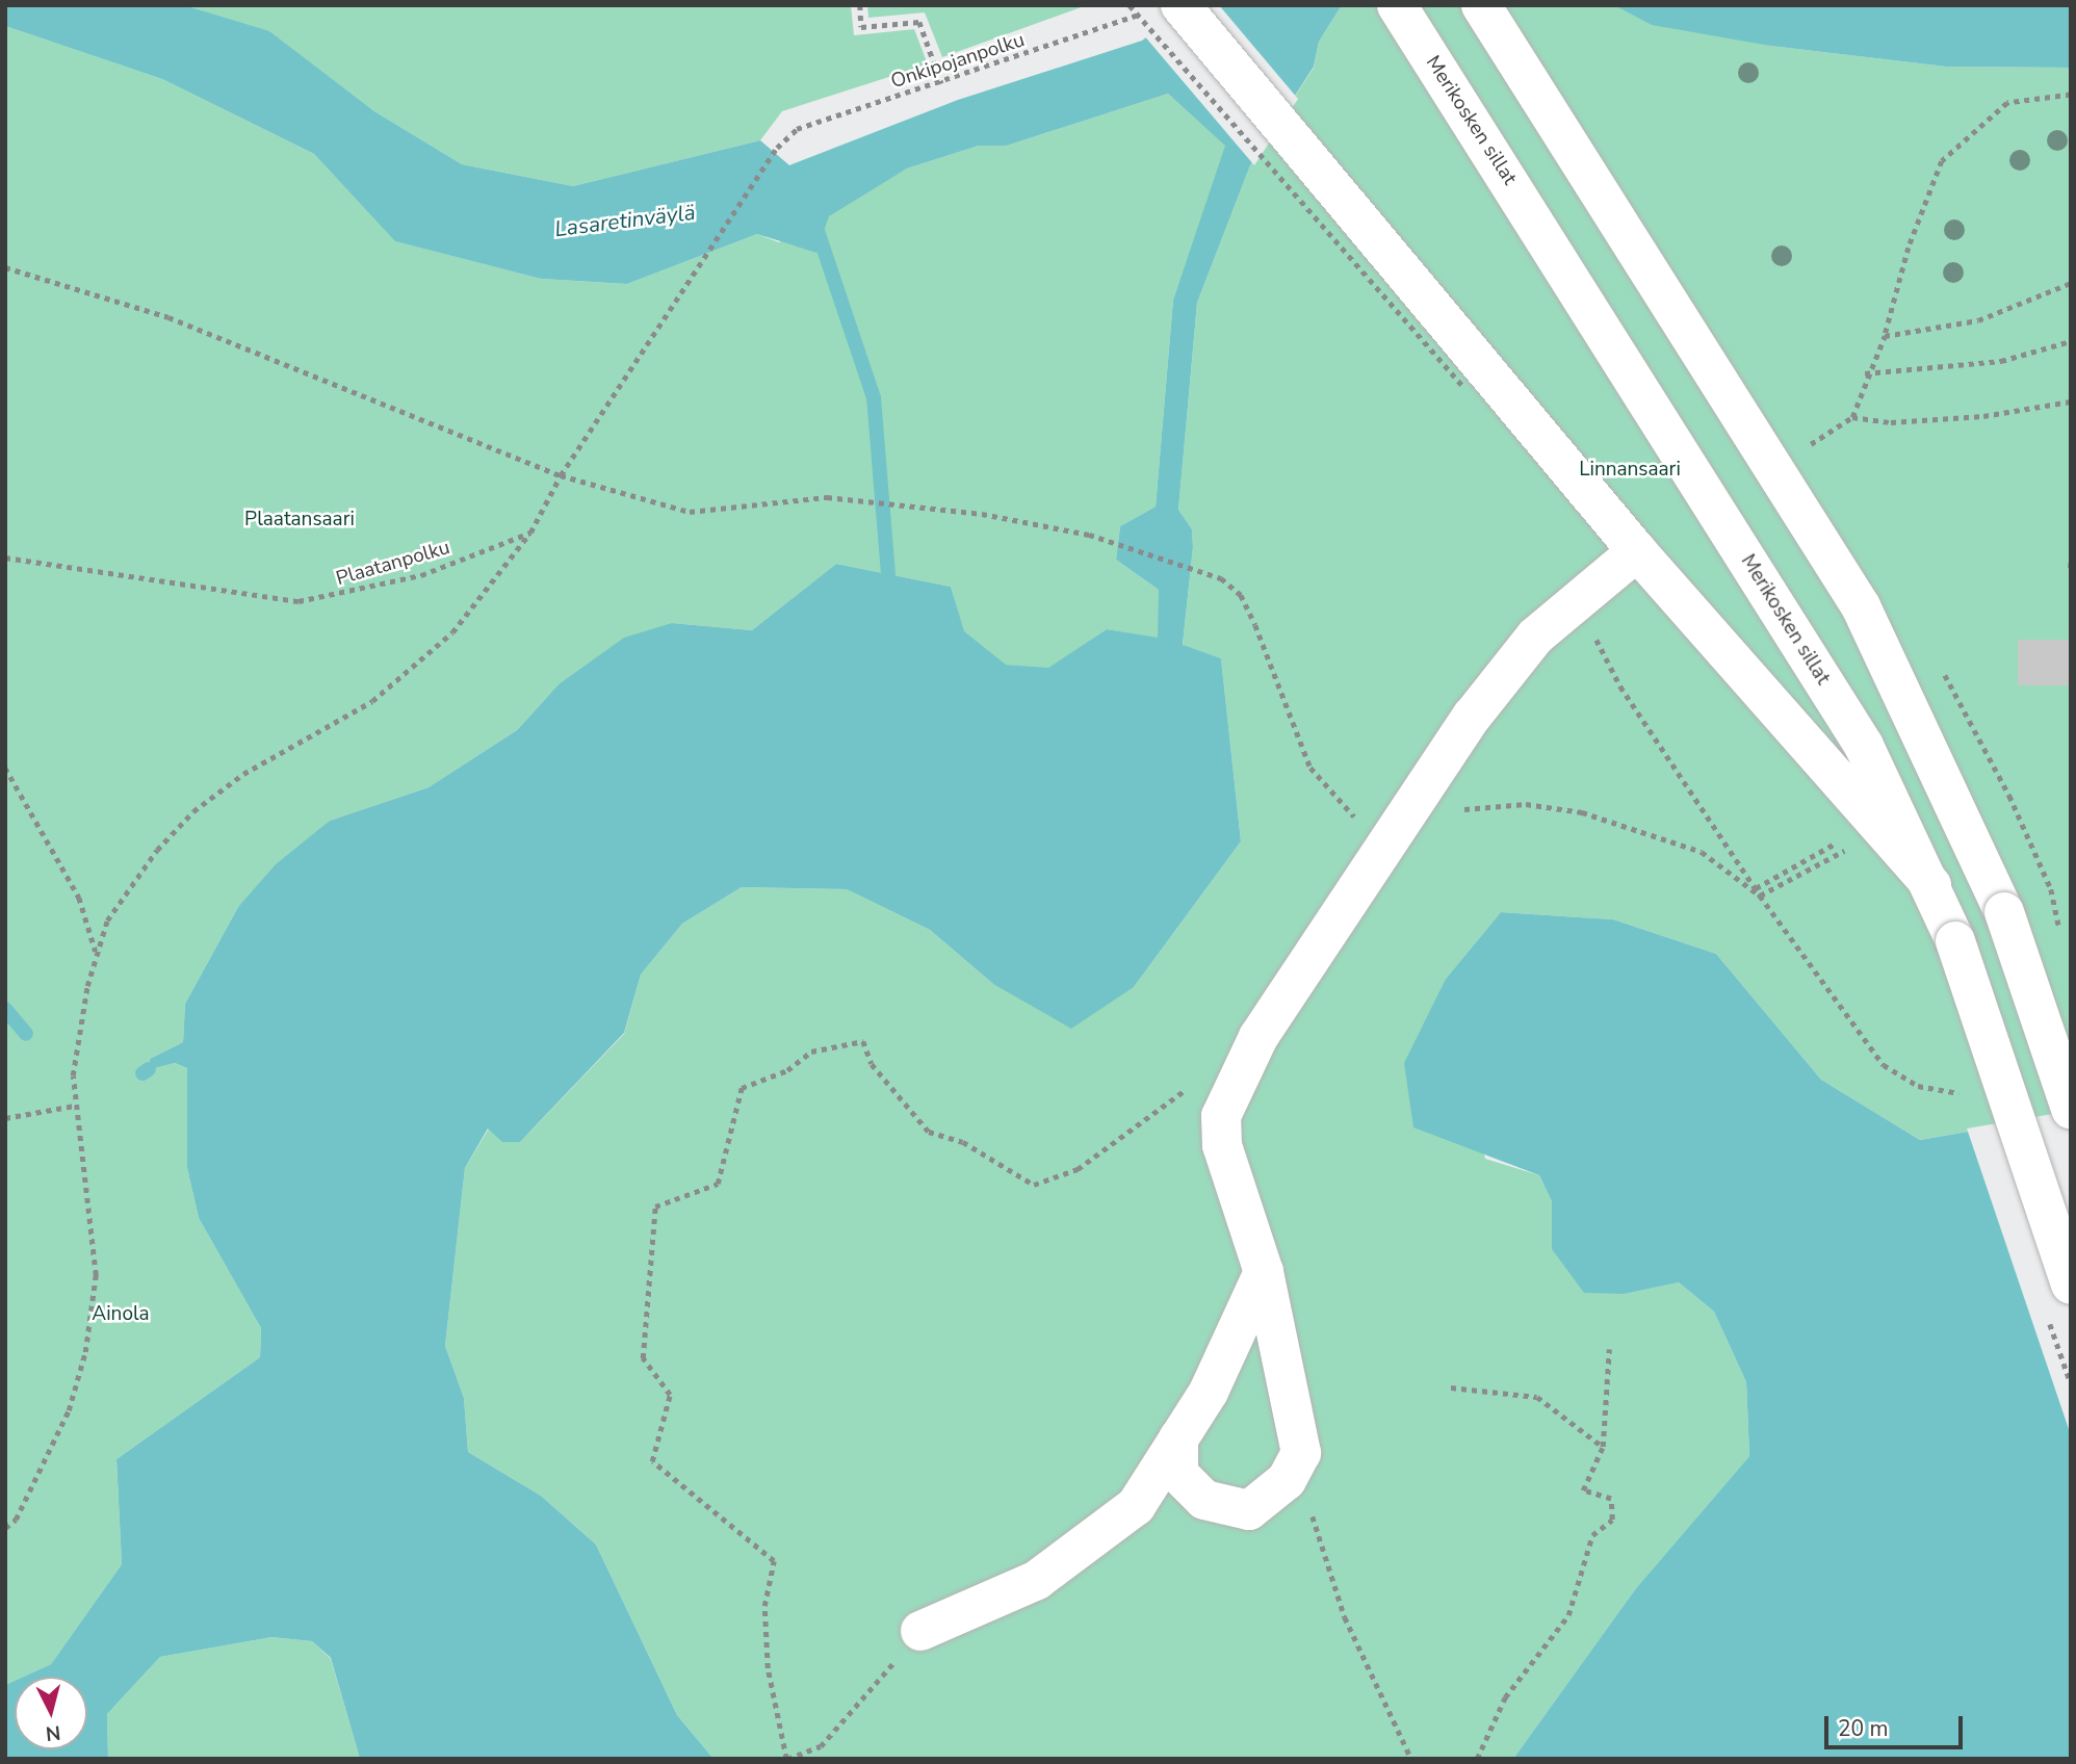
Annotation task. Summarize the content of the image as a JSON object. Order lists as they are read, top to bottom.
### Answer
{
  "streets": {
    "main road": ["Merikosken sillat"],
    "path": ["Onkipojanpolku", "Plaatanpolku"]
  },
  "water": ["Lasaretinväylä"],
  "parks": ["Linnansaari", "Plaatansaari", "Ainola"],
  "scale_bar": "20 m",
  "north": "bottom"
}
